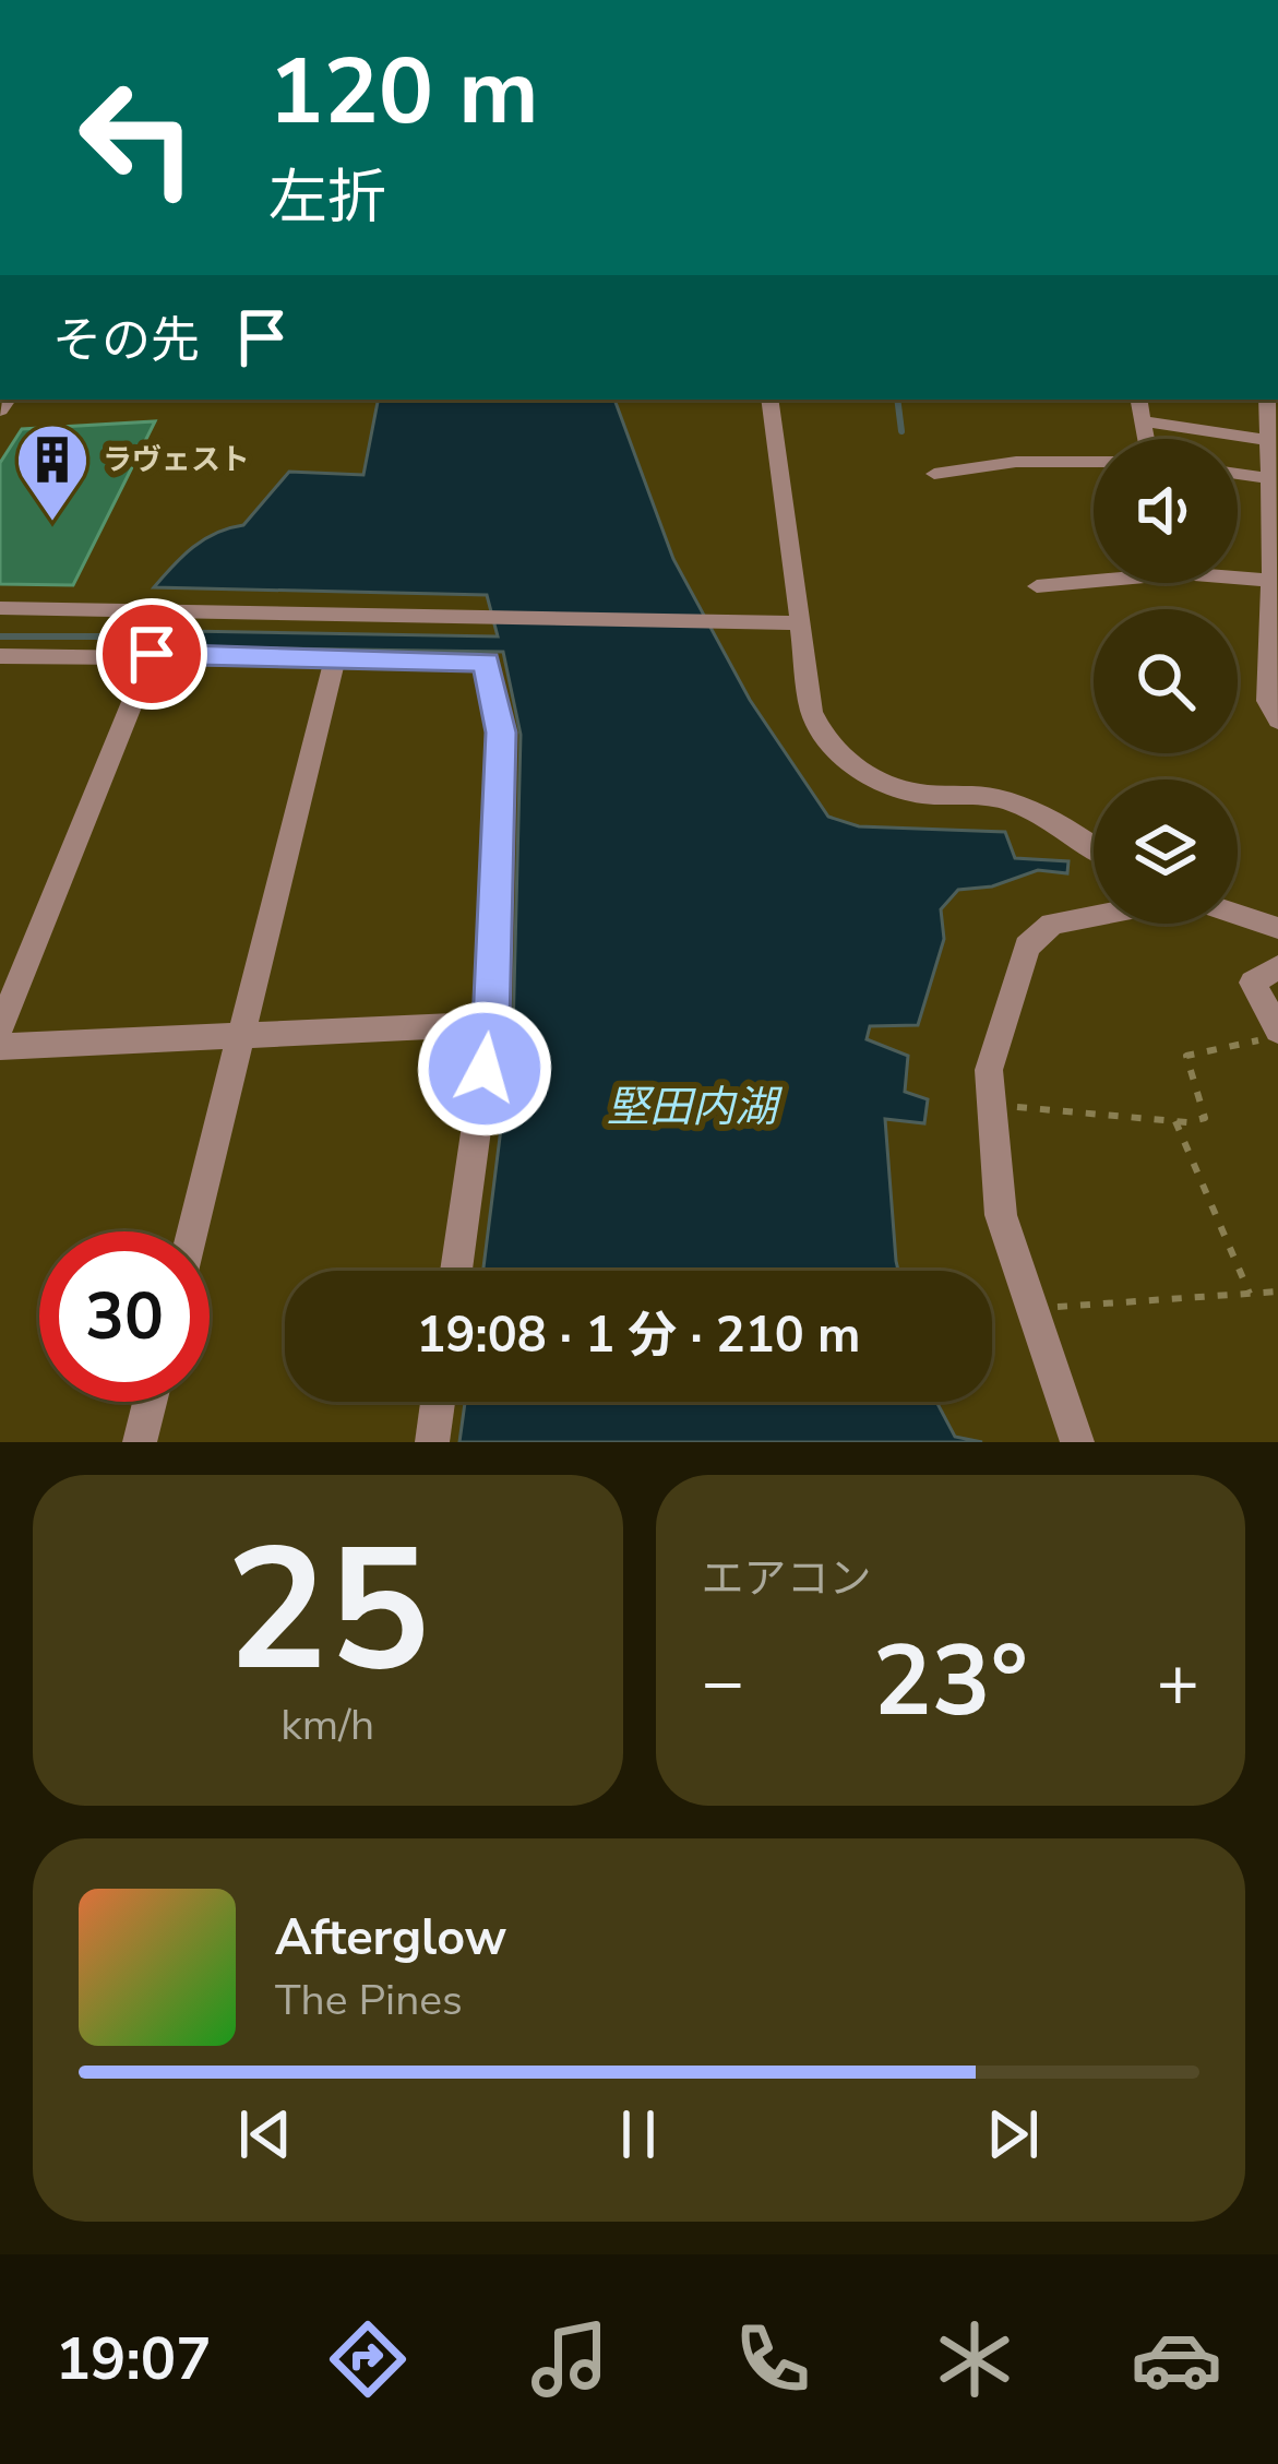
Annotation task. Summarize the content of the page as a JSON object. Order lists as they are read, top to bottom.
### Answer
{
  "water": ["堅田内湖"],
  "places": {
    "building": ["ラヴェスト"]
  },
  "page": {
    "turn": ["120 m", "左折"],
    "then": "その先",
    "limit": "30",
    "trip": "19:08 · 1 分 · 210 m",
    "tile": [
      ["25", "km/h"],
      "エアコン"
    ],
    "heat": ["−", "23°", "+"],
    "song": ["Afterglow", "The Pines"],
    "tabs": "19:07"
  }
}
